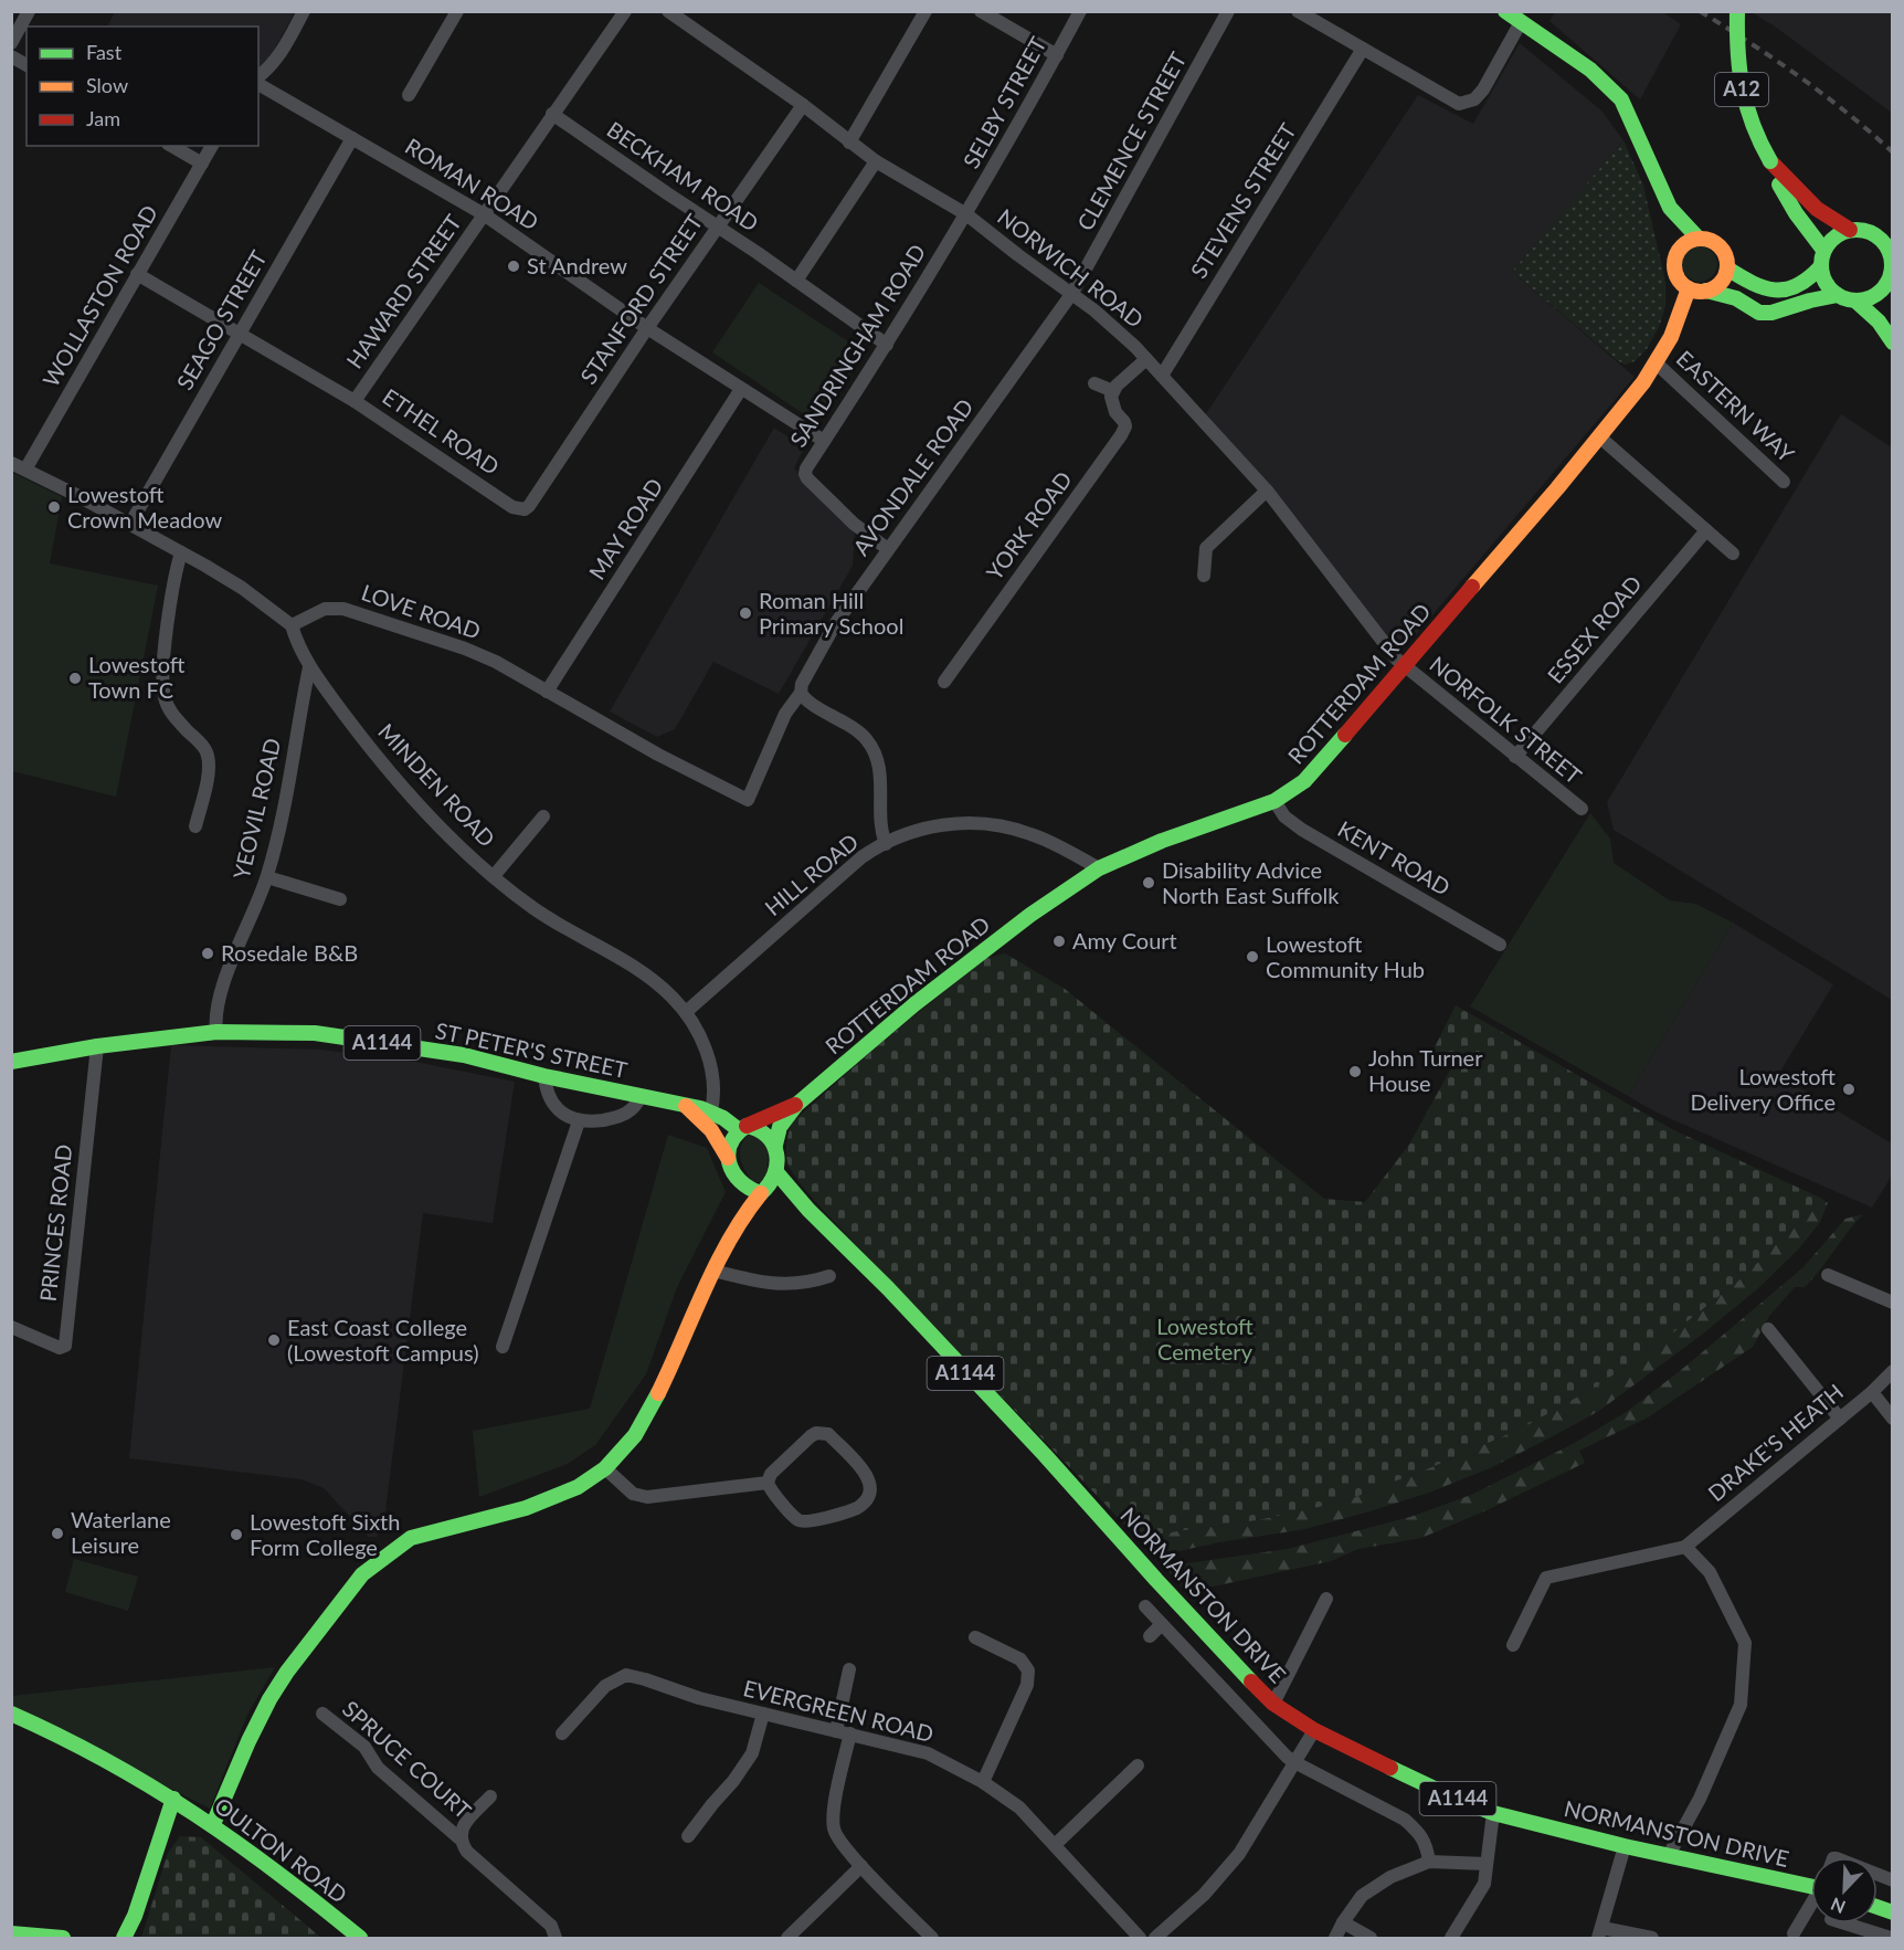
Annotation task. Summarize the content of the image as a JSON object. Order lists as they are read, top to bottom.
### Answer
{
  "streets": {
    "main road": [
      "A12",
      "ROTTERDAM ROAD",
      "A1144",
      "ST PETER'S STREET",
      "NORMANSTON DRIVE",
      "OULTON ROAD"
    ],
    "street": [
      "SELBY STREET",
      "CLEMENCE STREET",
      "BECKHAM ROAD",
      "ROMAN ROAD",
      "STEVENS STREET",
      "NORWICH ROAD",
      "HAWARD STREET",
      "WOLLASTON ROAD",
      "STANFORD STREET",
      "SEAGO STREET",
      "SANDRINGHAM ROAD",
      "EASTERN WAY",
      "ETHEL ROAD",
      "AVONDALE ROAD",
      "YORK ROAD",
      "MAY ROAD",
      "LOVE ROAD",
      "ESSEX ROAD",
      "NORFOLK STREET",
      "MINDEN ROAD",
      "YEOVIL ROAD",
      "KENT ROAD",
      "HILL ROAD",
      "PRINCES ROAD",
      "DRAKE'S HEATH",
      "EVERGREEN ROAD",
      "SPRUCE COURT"
    ]
  },
  "crossings": [
    ["SELBY STREET", "NORWICH ROAD"],
    ["SELBY STREET", "SANDRINGHAM ROAD"],
    ["CLEMENCE STREET", "NORWICH ROAD"],
    ["CLEMENCE STREET", "AVONDALE ROAD"],
    ["BECKHAM ROAD", "HAWARD STREET"],
    ["BECKHAM ROAD", "STANFORD STREET"],
    ["BECKHAM ROAD", "SANDRINGHAM ROAD"],
    ["ROMAN ROAD", "HAWARD STREET"],
    ["ROMAN ROAD", "STANFORD STREET"],
    ["ROMAN ROAD", "SEAGO STREET"],
    ["ROMAN ROAD", "SANDRINGHAM ROAD"],
    ["ROMAN ROAD", "MAY ROAD"],
    ["STEVENS STREET", "NORWICH ROAD"],
    ["NORWICH ROAD", "STANFORD STREET"],
    ["NORWICH ROAD", "SANDRINGHAM ROAD"],
    ["NORWICH ROAD", "AVONDALE ROAD"],
    ["NORWICH ROAD", "ROTTERDAM ROAD"],
    ["NORWICH ROAD", "NORFOLK STREET"],
    ["HAWARD STREET", "ETHEL ROAD"],
    ["WOLLASTON ROAD", "ETHEL ROAD"],
    ["STANFORD STREET", "ETHEL ROAD"],
    ["SEAGO STREET", "ETHEL ROAD"],
    ["SANDRINGHAM ROAD", "AVONDALE ROAD"],
    ["EASTERN WAY", "ROTTERDAM ROAD"],
    ["AVONDALE ROAD", "LOVE ROAD"],
    ["MAY ROAD", "LOVE ROAD"],
    ["LOVE ROAD", "MINDEN ROAD"],
    ["ESSEX ROAD", "NORFOLK STREET"],
    ["ROTTERDAM ROAD", "NORFOLK STREET"],
    ["ROTTERDAM ROAD", "KENT ROAD"],
    ["ROTTERDAM ROAD", "HILL ROAD"],
    ["ROTTERDAM ROAD", "ST PETER'S STREET"],
    ["ROTTERDAM ROAD", "NORMANSTON DRIVE"],
    ["MINDEN ROAD", "YEOVIL ROAD"],
    ["MINDEN ROAD", "HILL ROAD"],
    ["MINDEN ROAD", "ST PETER'S STREET"],
    ["YEOVIL ROAD", "ST PETER'S STREET"],
    ["ST PETER'S STREET", "PRINCES ROAD"],
    ["ST PETER'S STREET", "NORMANSTON DRIVE"]
  ],
  "parks": ["Lowestoft Cemetery"],
  "places": [
    "St Andrew",
    "Lowestoft Crown Meadow",
    "Roman Hill Primary School",
    "Lowestoft Town FC",
    "Disability Advice North East Suffolk",
    "Amy Court",
    "Rosedale B&B",
    "Lowestoft Community Hub",
    "John Turner House",
    "Lowestoft Delivery Office",
    "East Coast College (Lowestoft Campus)",
    "Waterlane Leisure",
    "Lowestoft Sixth Form College"
  ],
  "legend": ["Fast", "Slow", "Jam"],
  "north": "bottom left"
}
